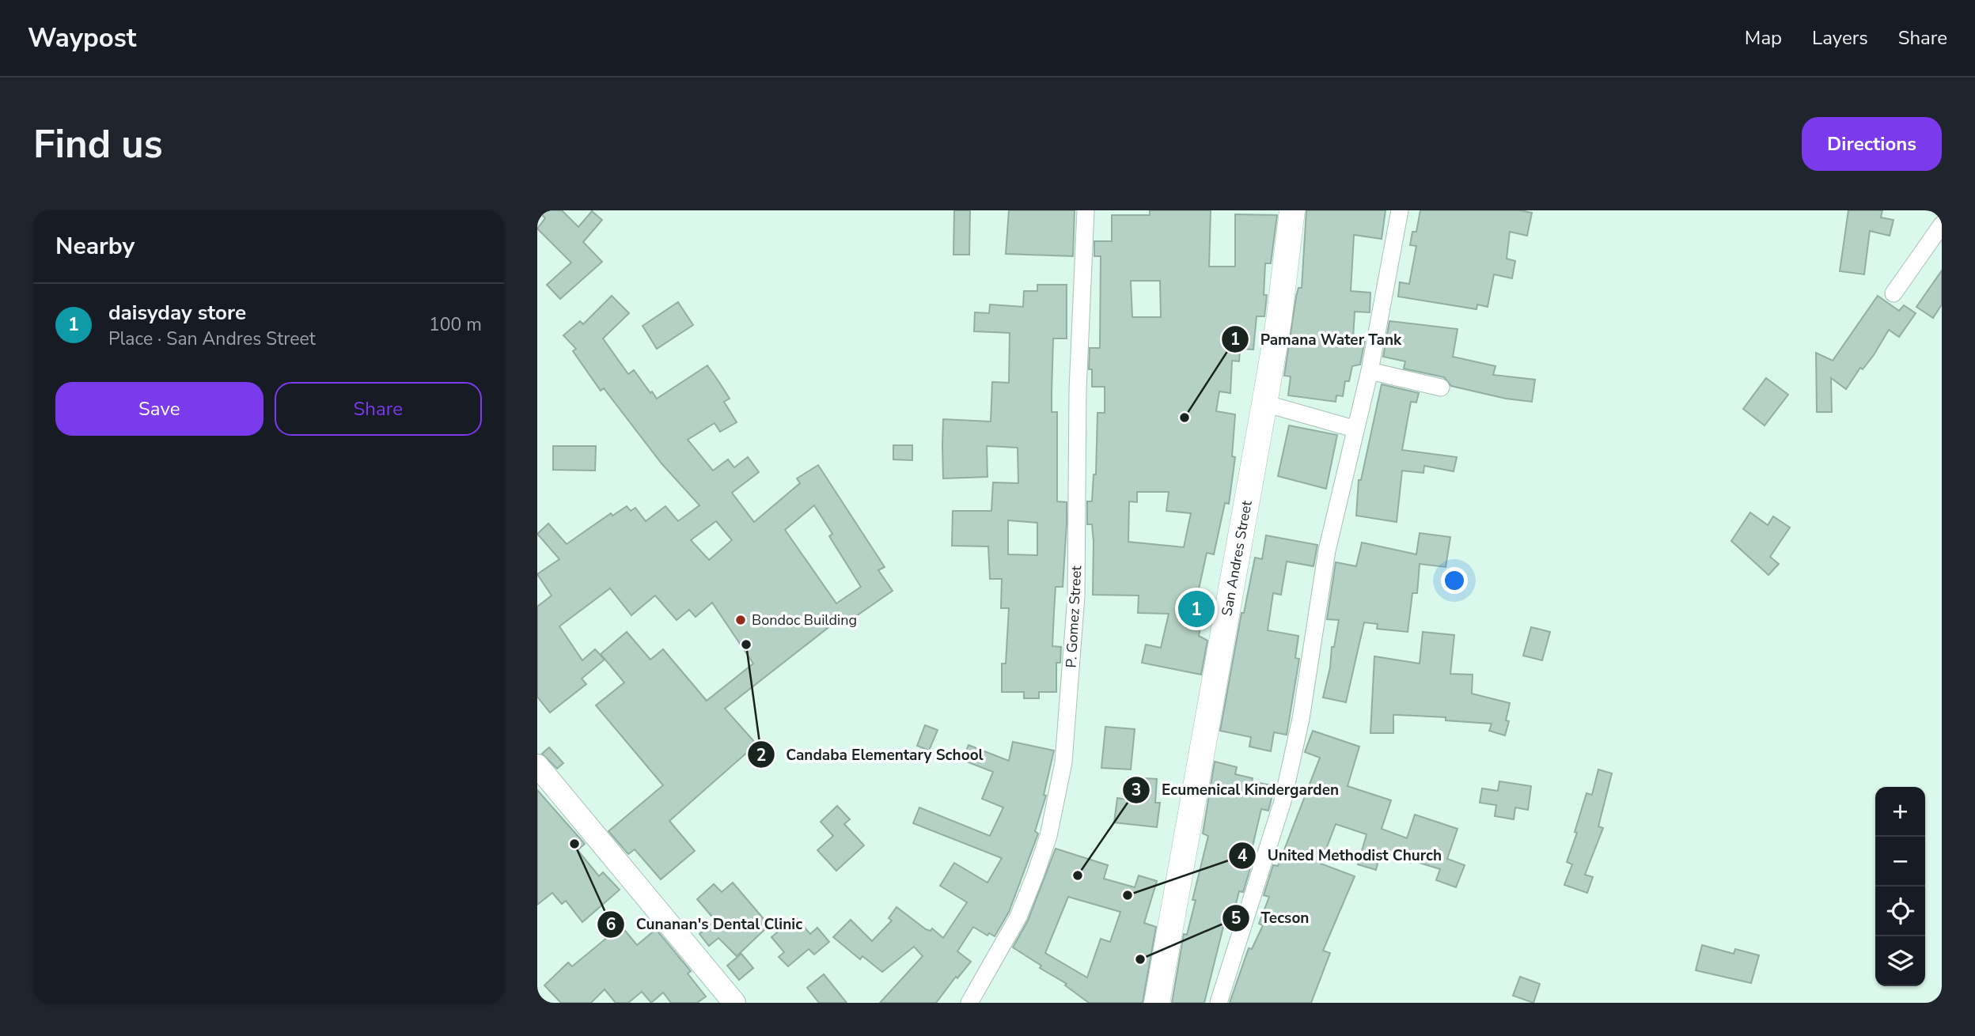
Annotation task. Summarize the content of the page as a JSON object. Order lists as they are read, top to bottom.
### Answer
{
  "streets": {
    "main road": ["San Andres Street"],
    "street": ["P. Gomez Street"]
  },
  "places": [
    "Pamana Water Tank",
    "Bondoc Building",
    "Candaba Elementary School",
    "Cunanan's Dental Clinic",
    "Ecumenical Kindergarden",
    "United Methodist Church",
    "Tecson"
  ],
  "page": {
    "header": "Waypost",
    "nav": ["Map", "Layers", "Share"],
    "buttons": [
      "Directions",
      ["Save", "Share"]
    ],
    "title": "Find us",
    "heading": "Nearby",
    "list": [
      {
        "mark": "1",
        "name": "daisyday store",
        "note": "Place · San Andres Street",
        "value": "100 m"
      }
    ],
    "pins": "1",
    "map_buttons": ["+", "−"]
  }
}
